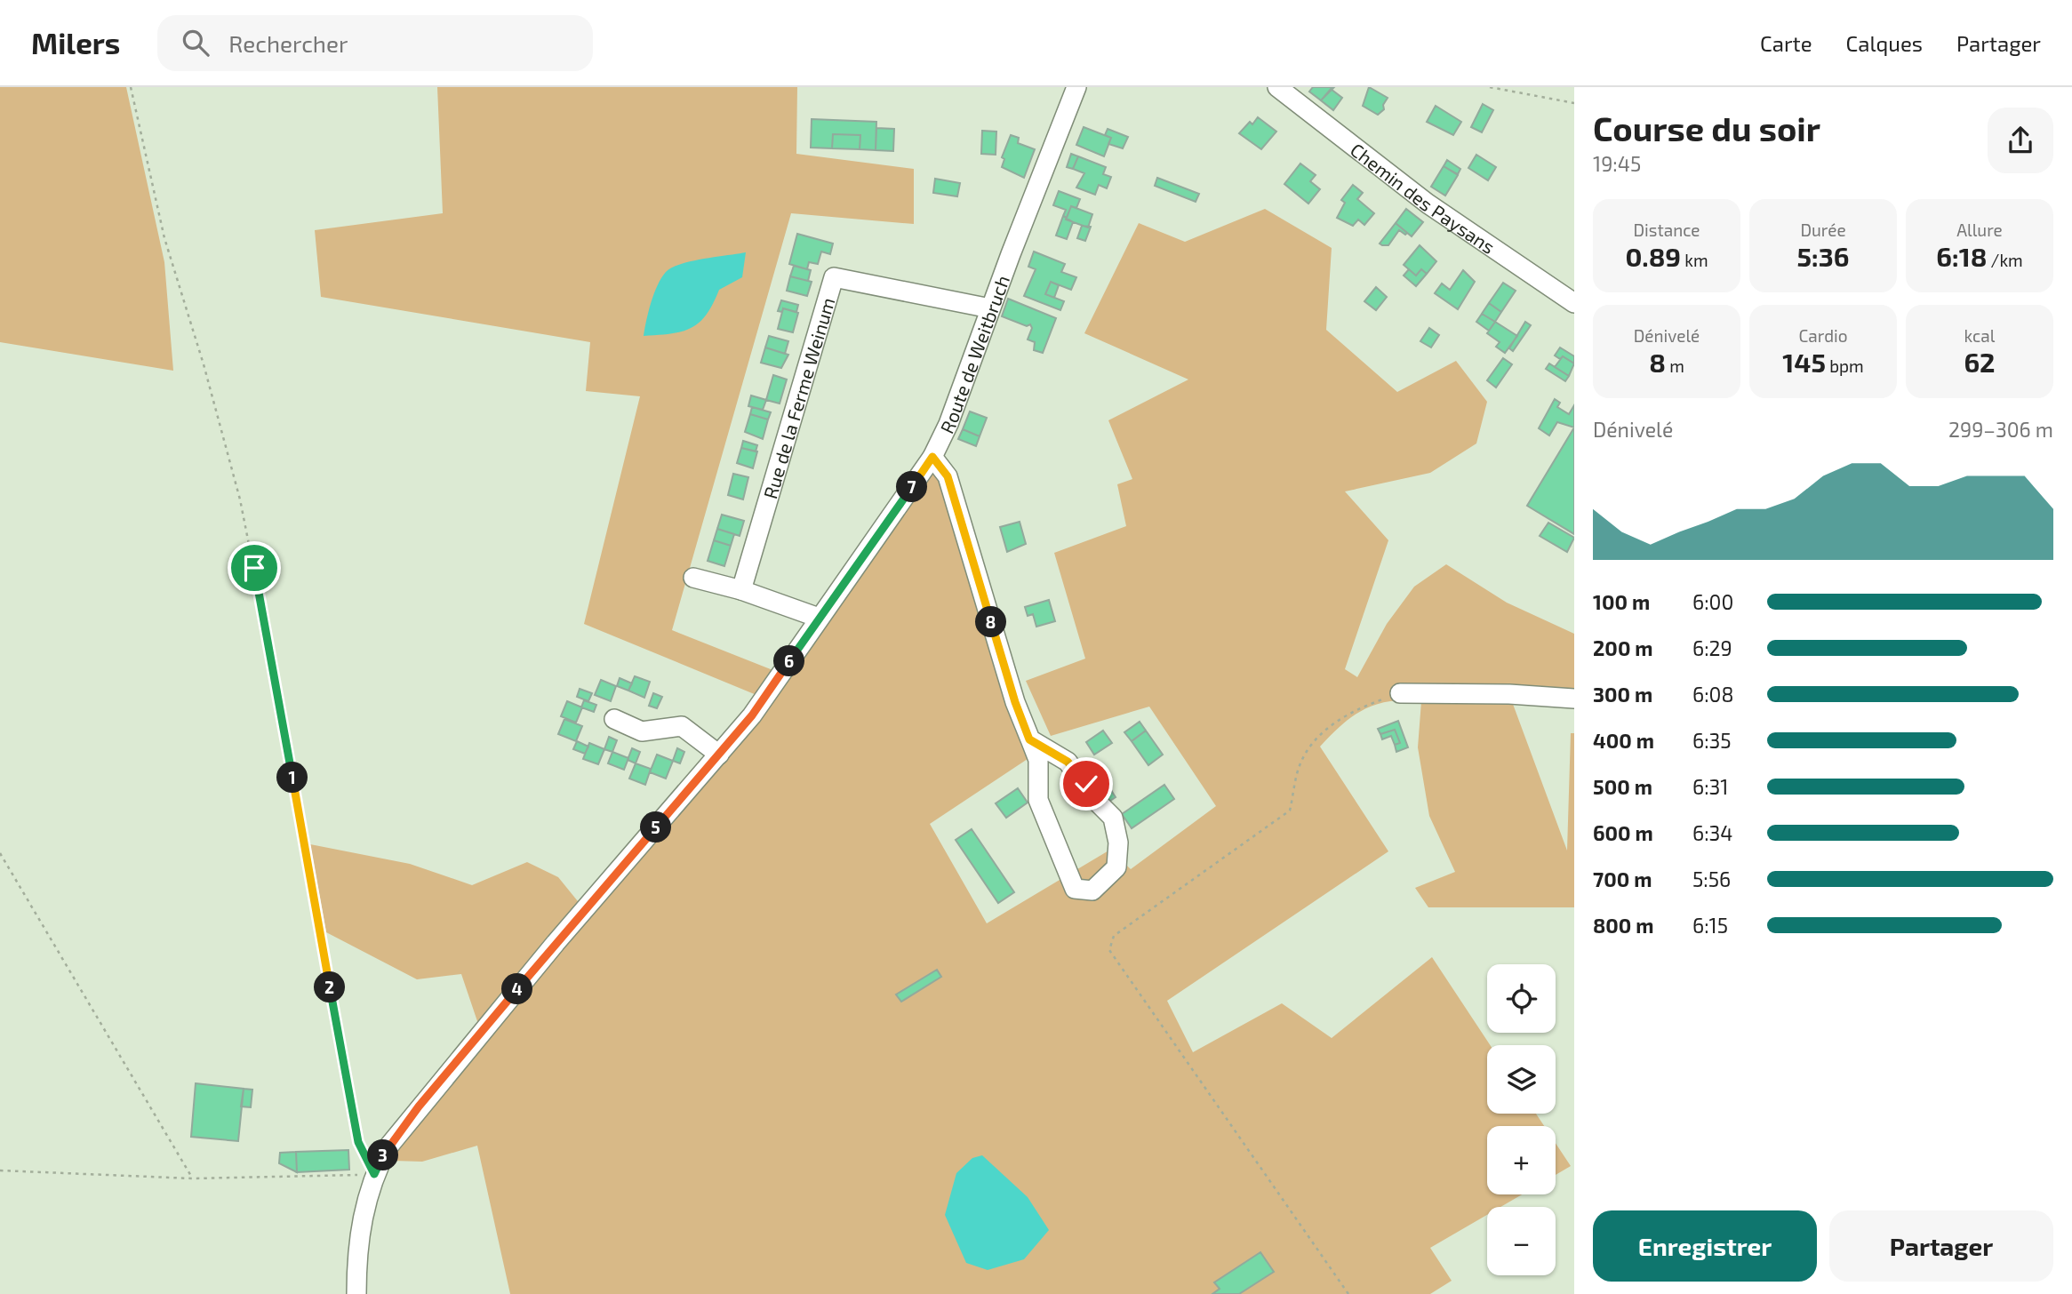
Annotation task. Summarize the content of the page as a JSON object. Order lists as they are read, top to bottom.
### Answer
{
  "streets": {
    "street": ["Chemin des Paysans", "Route de Weitbruch", "Rue de la Ferme Weinum"]
  },
  "crossings": [
    ["Route de Weitbruch", "Rue de la Ferme Weinum"]
  ],
  "page": {
    "header": "Milers",
    "search": "Rechercher",
    "nav": ["Carte", "Calques", "Partager"],
    "heading": ["Course du soir", "19:45"],
    "stats": [
      ["Distance", "0.89 km"],
      ["Durée", "5:36"],
      ["Allure", "6:18 /km"],
      ["Dénivelé", "8 m"],
      ["Cardio", "145 bpm"],
      ["kcal", "62"]
    ],
    "chart": ["Dénivelé", "299–306 m"],
    "pins": [
      "7",
      "8",
      "6",
      "1",
      "5",
      "2",
      "4",
      "3"
    ],
    "list": [
      {
        "name": "100 m",
        "note": "6:00"
      },
      {
        "name": "200 m",
        "note": "6:29"
      },
      {
        "name": "300 m",
        "note": "6:08"
      },
      {
        "name": "400 m",
        "note": "6:35"
      },
      {
        "name": "500 m",
        "note": "6:31"
      },
      {
        "name": "600 m",
        "note": "6:34"
      },
      {
        "name": "700 m",
        "note": "5:56"
      },
      {
        "name": "800 m",
        "note": "6:15"
      }
    ],
    "map_buttons": ["+", "−"],
    "buttons": ["Enregistrer", "Partager"]
  }
}
